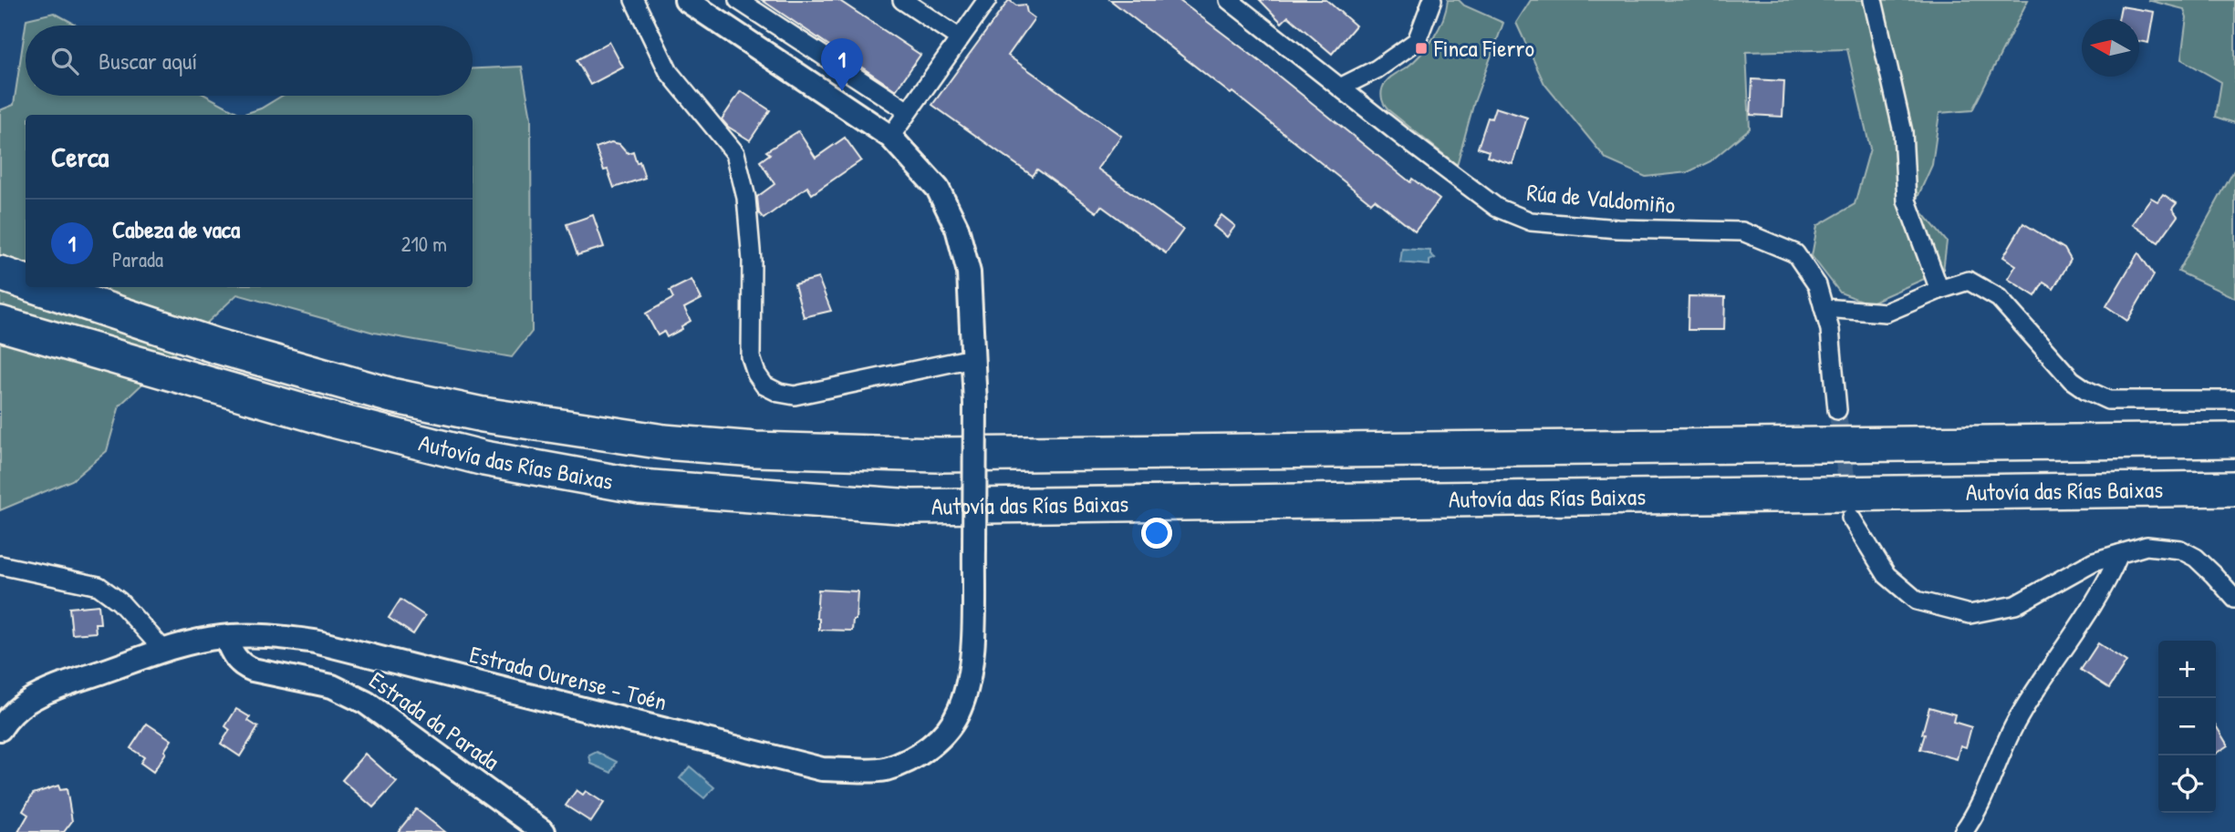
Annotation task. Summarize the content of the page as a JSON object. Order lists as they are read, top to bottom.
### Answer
{
  "streets": {
    "highway": ["Autovía das Rías Baixas"],
    "street": ["Rúa de Valdomiño", "Estrada Ourense - Toén", "Estrada da Parada"]
  },
  "crossings": [
    ["Estrada Ourense - Toén", "Estrada da Parada"]
  ],
  "places": {
    "transit": ["Finca Fierro"]
  },
  "north": "left",
  "page": {
    "search": "Buscar aquí",
    "pins": "1",
    "heading": "Cerca",
    "list": [
      {
        "mark": "1",
        "name": "Cabeza de vaca",
        "note": "Parada",
        "value": "210 m"
      }
    ],
    "map_buttons": ["+", "−"]
  }
}
